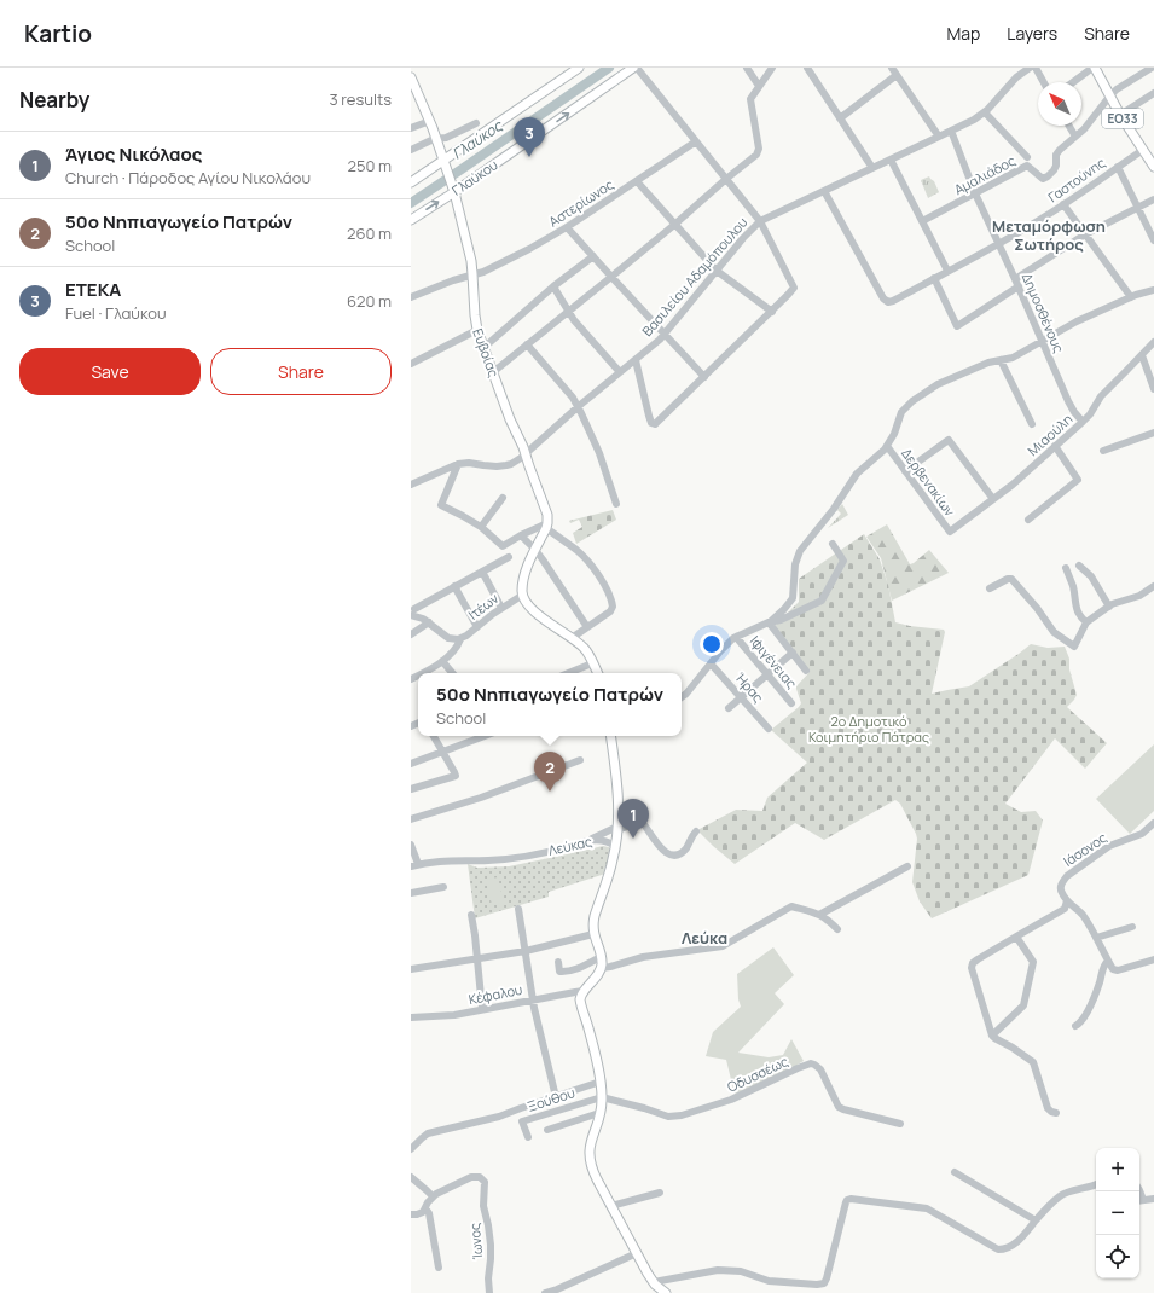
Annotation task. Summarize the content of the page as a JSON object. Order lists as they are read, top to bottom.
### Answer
{
  "streets": {
    "main road": ["ΕΟ33", "Γλαύκου", "Ευβοίας"],
    "street": [
      "Αμαλιάδος",
      "Γαστούνης",
      "Αστερίωνος",
      "Βασιλείου Αδαμόπουλου",
      "Δημοσθένους",
      "Μιαούλη",
      "Δερβενακίων",
      "Ιτέων",
      "Ιφιγένειας",
      "Ήρας",
      "Λεύκας",
      "Ιάσονος",
      "Κέφαλου",
      "Οδυσσέως",
      "Ξούθου",
      "Ίωνος"
    ]
  },
  "crossings": [
    ["ΕΟ33", "Αμαλιάδος"],
    ["ΕΟ33", "Γαστούνης"],
    ["Αμαλιάδος", "Δημοσθένους"],
    ["Γλαύκου", "Ευβοίας"],
    ["Γαστούνης", "Βασιλείου Αδαμόπουλου"],
    ["Γαστούνης", "Δημοσθένους"],
    ["Αστερίωνος", "Ευβοίας"],
    ["Βασιλείου Αδαμόπουλου", "Δημοσθένους"],
    ["Βασιλείου Αδαμόπουλου", "Ευβοίας"],
    ["Δημοσθένους", "Μιαούλη"],
    ["Μιαούλη", "Δερβενακίων"],
    ["Οδυσσέως", "Ξούθου"]
  ],
  "districts": ["Μεταμόρφωση Σωτήρος", "Λεύκα"],
  "water": ["Γλαύκος"],
  "parks": ["2o Δημοτικό Κοιμητήριο Πάτρας"],
  "north": "top left",
  "page": {
    "header": "Kartio",
    "nav": ["Map", "Layers", "Share"],
    "heading": ["Nearby", "3 results"],
    "pins": ["3", "2", "1"],
    "list": [
      {
        "mark": "1",
        "name": "Άγιος Νικόλαος",
        "note": "Church · Πάροδος Αγίου Νικολάου",
        "value": "250 m"
      },
      {
        "mark": "2",
        "name": "50o Νηπιαγωγείο Πατρών",
        "note": "School",
        "value": "260 m"
      },
      {
        "mark": "3",
        "name": "ΕΤΕΚΑ",
        "note": "Fuel · Γλαύκου",
        "value": "620 m"
      }
    ],
    "buttons": ["Save", "Share"],
    "popup": ["50o Νηπιαγωγείο Πατρών", "School"],
    "map_buttons": ["+", "−"]
  }
}
